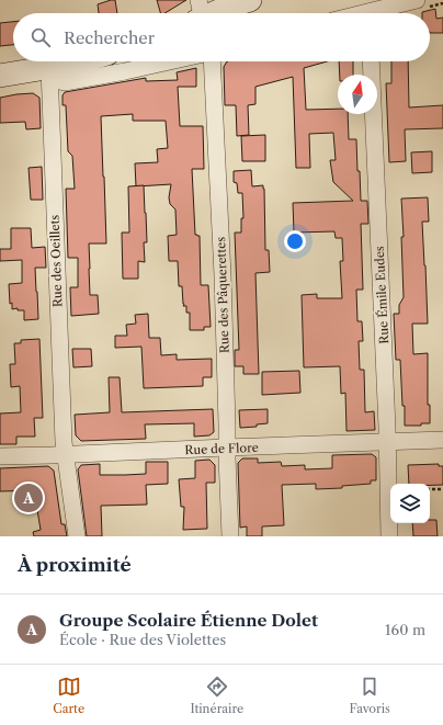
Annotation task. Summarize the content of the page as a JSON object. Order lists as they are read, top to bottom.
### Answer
{
  "streets": {
    "street": [
      "Rue des Oeillets",
      "Rue des Pâquerettes",
      "Rue Émile Eudes",
      "Rue de Flore"
    ]
  },
  "crossings": [
    ["Rue des Oeillets", "Rue de Flore"],
    ["Rue des Pâquerettes", "Rue de Flore"],
    ["Rue Émile Eudes", "Rue de Flore"]
  ],
  "north": "top",
  "page": {
    "search": "Rechercher",
    "pins": "A",
    "heading": "À proximité",
    "list": [
      {
        "mark": "A",
        "name": "Groupe Scolaire Étienne Dolet",
        "note": "École · Rue des Violettes",
        "value": "160 m"
      }
    ],
    "nav": ["Carte", "Itinéraire", "Favoris"]
  }
}
